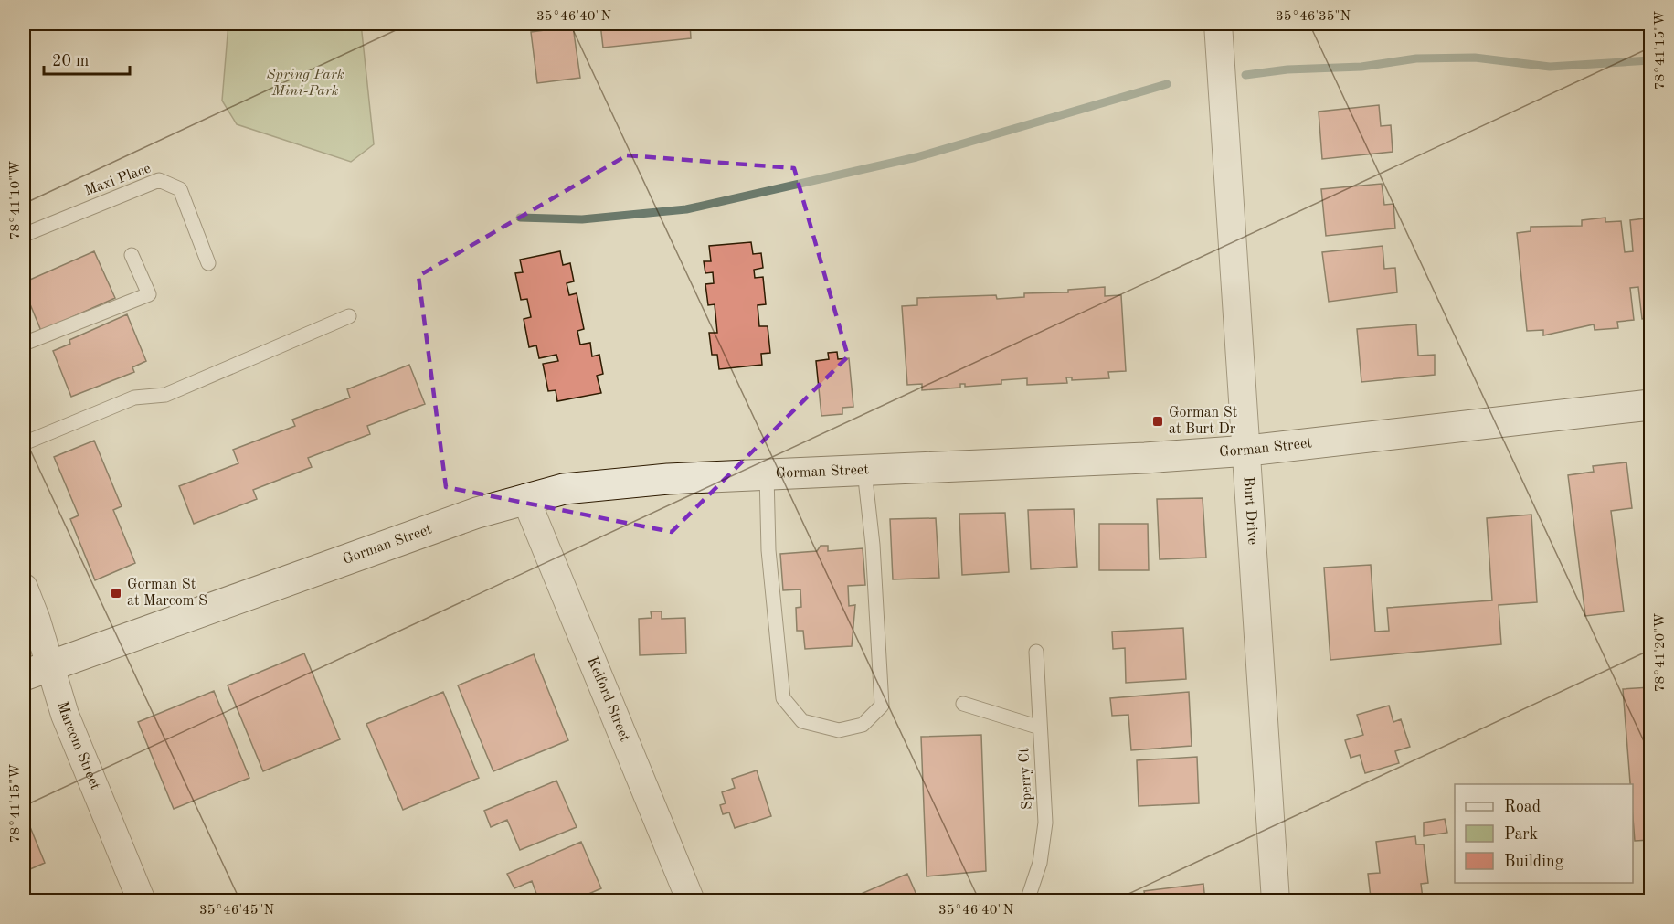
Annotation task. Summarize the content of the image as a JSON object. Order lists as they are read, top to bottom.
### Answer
{
  "streets": {
    "main road": ["Gorman Street"],
    "street": ["Burt Drive", "Kelford Street", "Marcom Street"],
    "lane": ["Maxi Place", "Sperry Ct"]
  },
  "crossings": [
    ["Gorman Street", "Burt Drive"],
    ["Gorman Street", "Kelford Street"],
    ["Gorman Street", "Marcom Street"]
  ],
  "parks": ["Spring Park Mini-Park"],
  "places": {
    "transit": ["Gorman St at Burt Dr", "Gorman St at Marcom S"]
  },
  "legend": ["Road", "Park", "Building"],
  "scale_bar": "20 m",
  "coordinates": [
    "35°46'40\"N",
    "35°46'35\"N",
    "78°41'15\"W",
    "78°41'10\"W",
    "78°41'20\"W",
    "35°46'45\"N"
  ]
}
